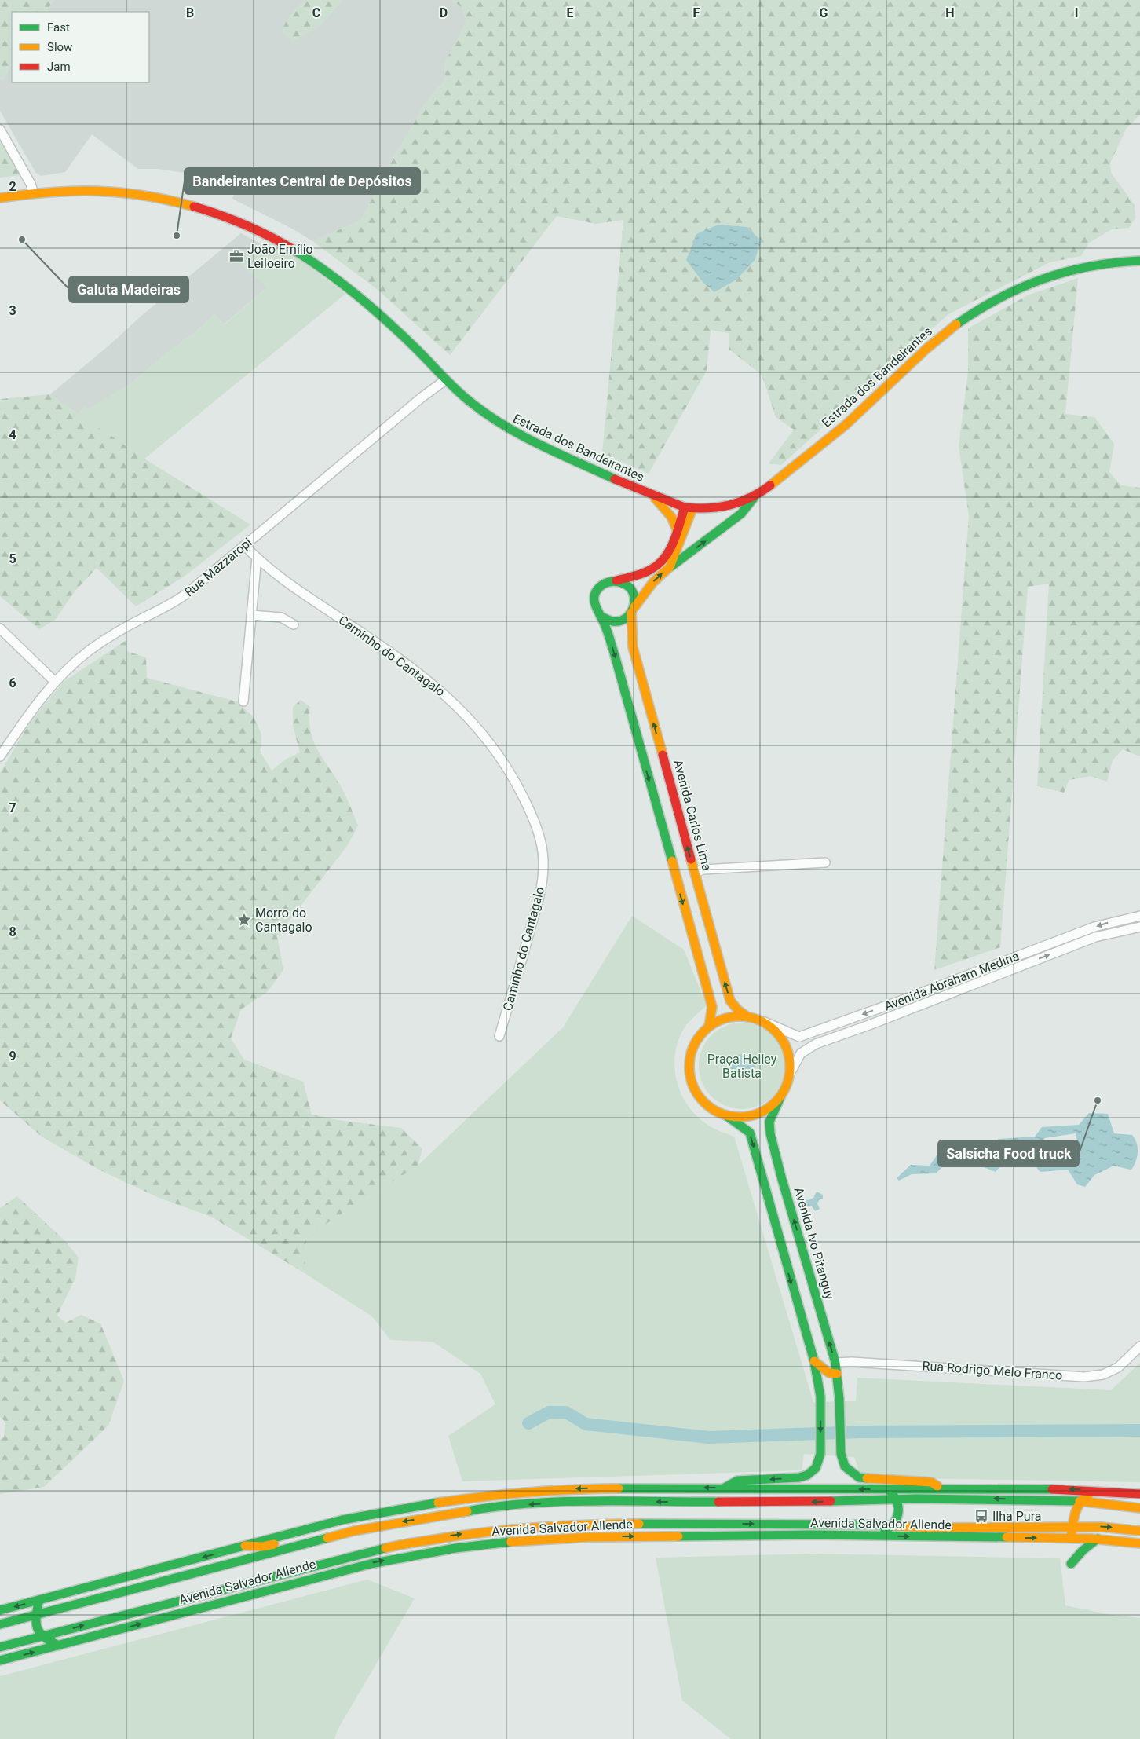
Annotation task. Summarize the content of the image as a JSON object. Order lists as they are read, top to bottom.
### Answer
{
  "streets": {
    "main road": [
      "Estrada dos Bandeirantes",
      "Avenida Carlos Lima",
      "Avenida Ivo Pitanguy",
      "Avenida Salvador Allende"
    ],
    "street": [
      "Rua Mazzaropi",
      "Caminho do Cantagalo",
      "Avenida Abraham Medina",
      "Rua Rodrigo Melo Franco"
    ]
  },
  "crossings": [
    ["Estrada dos Bandeirantes", "Rua Mazzaropi"],
    ["Rua Mazzaropi", "Caminho do Cantagalo"],
    ["Avenida Carlos Lima", "Avenida Abraham Medina"],
    ["Avenida Carlos Lima", "Avenida Ivo Pitanguy"],
    ["Avenida Abraham Medina", "Avenida Ivo Pitanguy"],
    ["Avenida Ivo Pitanguy", "Rua Rodrigo Melo Franco"]
  ],
  "parks": ["Praça Helley Batista"],
  "places": {
    "other": ["Bandeirantes Central de Depósitos", "Galuta Madeiras", "Salsicha Food truck"],
    "office": ["João Emílio Leiloeiro"],
    "place": ["Morro do Cantagalo"],
    "bus stop": ["Ilha Pura"]
  },
  "legend": ["Fast", "Slow", "Jam"],
  "grid": {
    "columns": [
      "B",
      "C",
      "D",
      "E",
      "F",
      "G",
      "H",
      "I"
    ],
    "rows": [
      "2",
      "3",
      "4",
      "5",
      "6",
      "7",
      "8",
      "9"
    ]
  }
}
